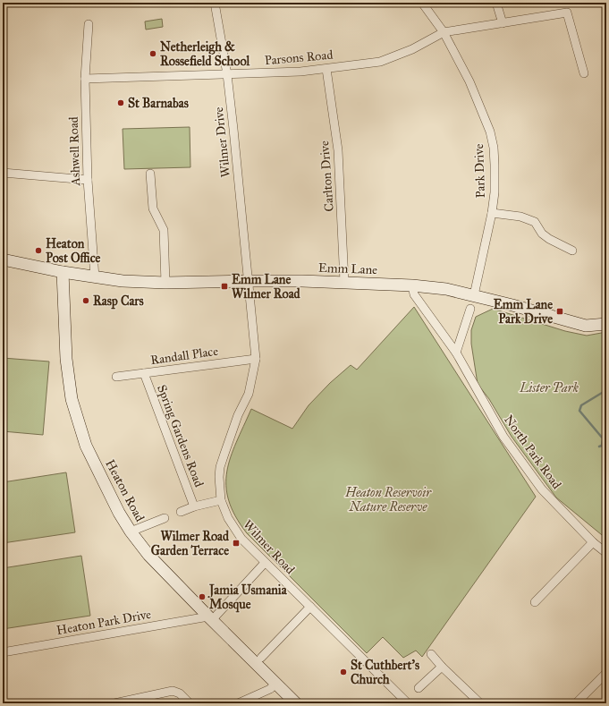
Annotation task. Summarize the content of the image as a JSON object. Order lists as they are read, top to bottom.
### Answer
{
  "streets": {
    "street": [
      "Parsons Road",
      "Wilmer Drive",
      "Ashwell Road",
      "Park Drive",
      "Carlton Drive",
      "Emm Lane",
      "Randall Place",
      "Spring Gardens Road",
      "North Park Road",
      "Heaton Road",
      "Wilmer Road",
      "Heaton Park Drive"
    ]
  },
  "crossings": [
    ["Parsons Road", "Wilmer Drive"],
    ["Parsons Road", "Ashwell Road"],
    ["Parsons Road", "Park Drive"],
    ["Parsons Road", "Carlton Drive"],
    ["Wilmer Drive", "Emm Lane"],
    ["Wilmer Drive", "Wilmer Road"],
    ["Ashwell Road", "Emm Lane"],
    ["Park Drive", "Emm Lane"],
    ["Carlton Drive", "Emm Lane"],
    ["Emm Lane", "Heaton Road"],
    ["Emm Lane", "Wilmer Road"],
    ["Randall Place", "Spring Gardens Road"],
    ["Randall Place", "Wilmer Road"],
    ["Heaton Road", "Heaton Park Drive"]
  ],
  "parks": ["Lister Park", "Heaton Reservoir Nature Reserve"],
  "places": {
    "other": [
      "Netherleigh & Rossefield School",
      "St Barnabas",
      "Heaton Post Office",
      "Rasp Cars",
      "Jamia Usmania Mosque",
      "St Cuthbert's Church"
    ],
    "transit": ["Emm Lane Wilmer Road", "Emm Lane Park Drive", "Wilmer Road Garden Terrace"]
  }
}
